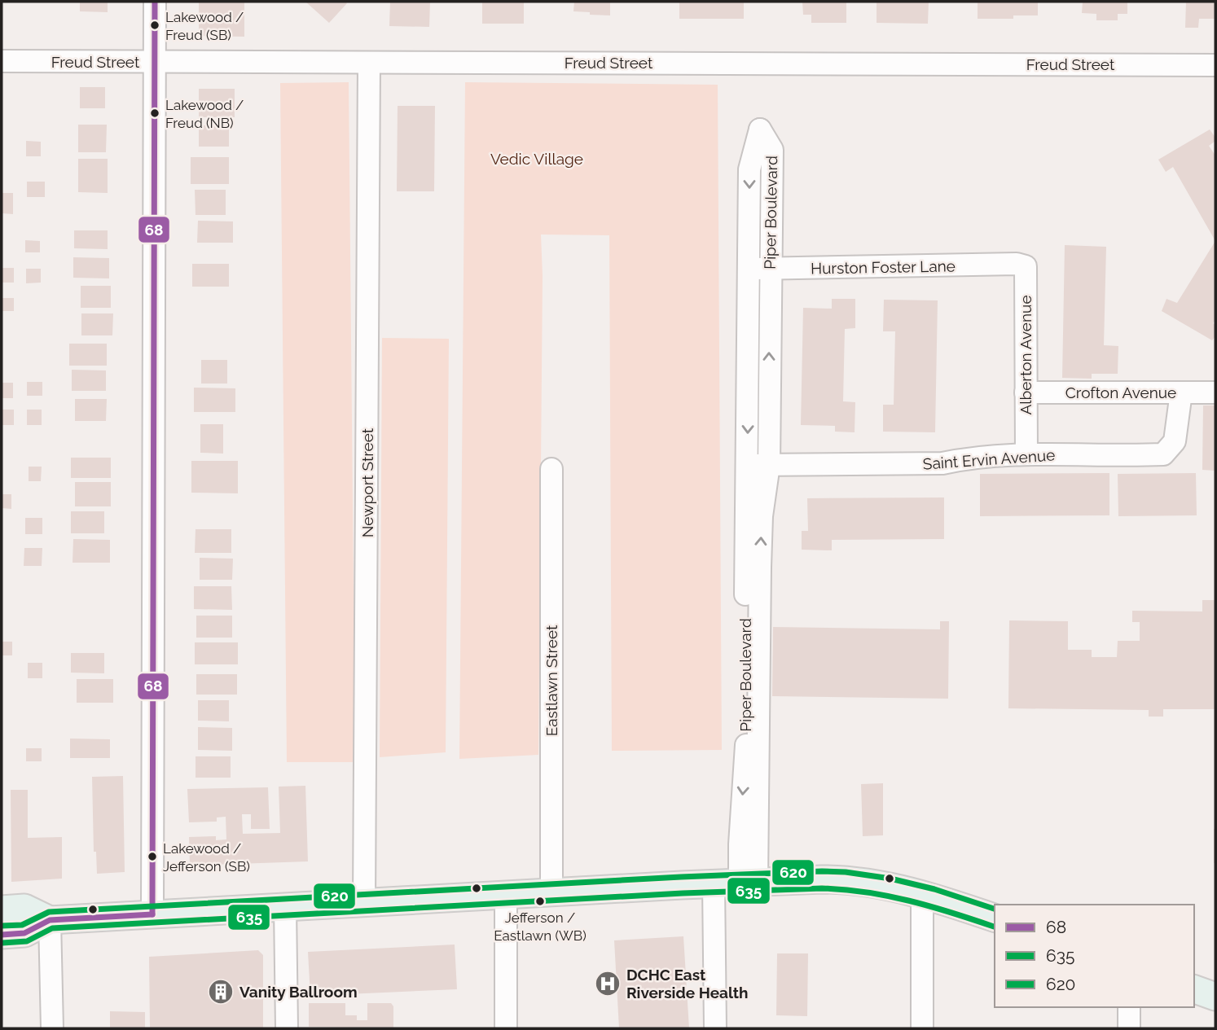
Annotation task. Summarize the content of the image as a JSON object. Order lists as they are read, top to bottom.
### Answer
{
  "streets": {
    "street": [
      "Freud Street",
      "Piper Boulevard",
      "Hurston Foster Lane",
      "Alberton Avenue",
      "Crofton Avenue",
      "Saint Ervin Avenue",
      "Newport Street",
      "Eastlawn Street"
    ]
  },
  "crossings": [
    ["Freud Street", "Newport Street"],
    ["Piper Boulevard", "Hurston Foster Lane"],
    ["Piper Boulevard", "Saint Ervin Avenue"],
    ["Hurston Foster Lane", "Alberton Avenue"],
    ["Alberton Avenue", "Crofton Avenue"],
    ["Alberton Avenue", "Saint Ervin Avenue"],
    ["Crofton Avenue", "Saint Ervin Avenue"]
  ],
  "parks": ["Vedic Village"],
  "places": {
    "other": [
      "Lakewood / Freud (SB)",
      "Lakewood / Freud (NB)",
      "Lakewood / Jefferson (SB)",
      "Jefferson / Eastlawn (WB)"
    ],
    "hospital": ["DCHC East Riverside Health"],
    "building": ["Vanity Ballroom"]
  },
  "lines": ["transit line 68", "transit line 620", "transit line 635"],
  "legend": ["68", "635", "620"]
}
